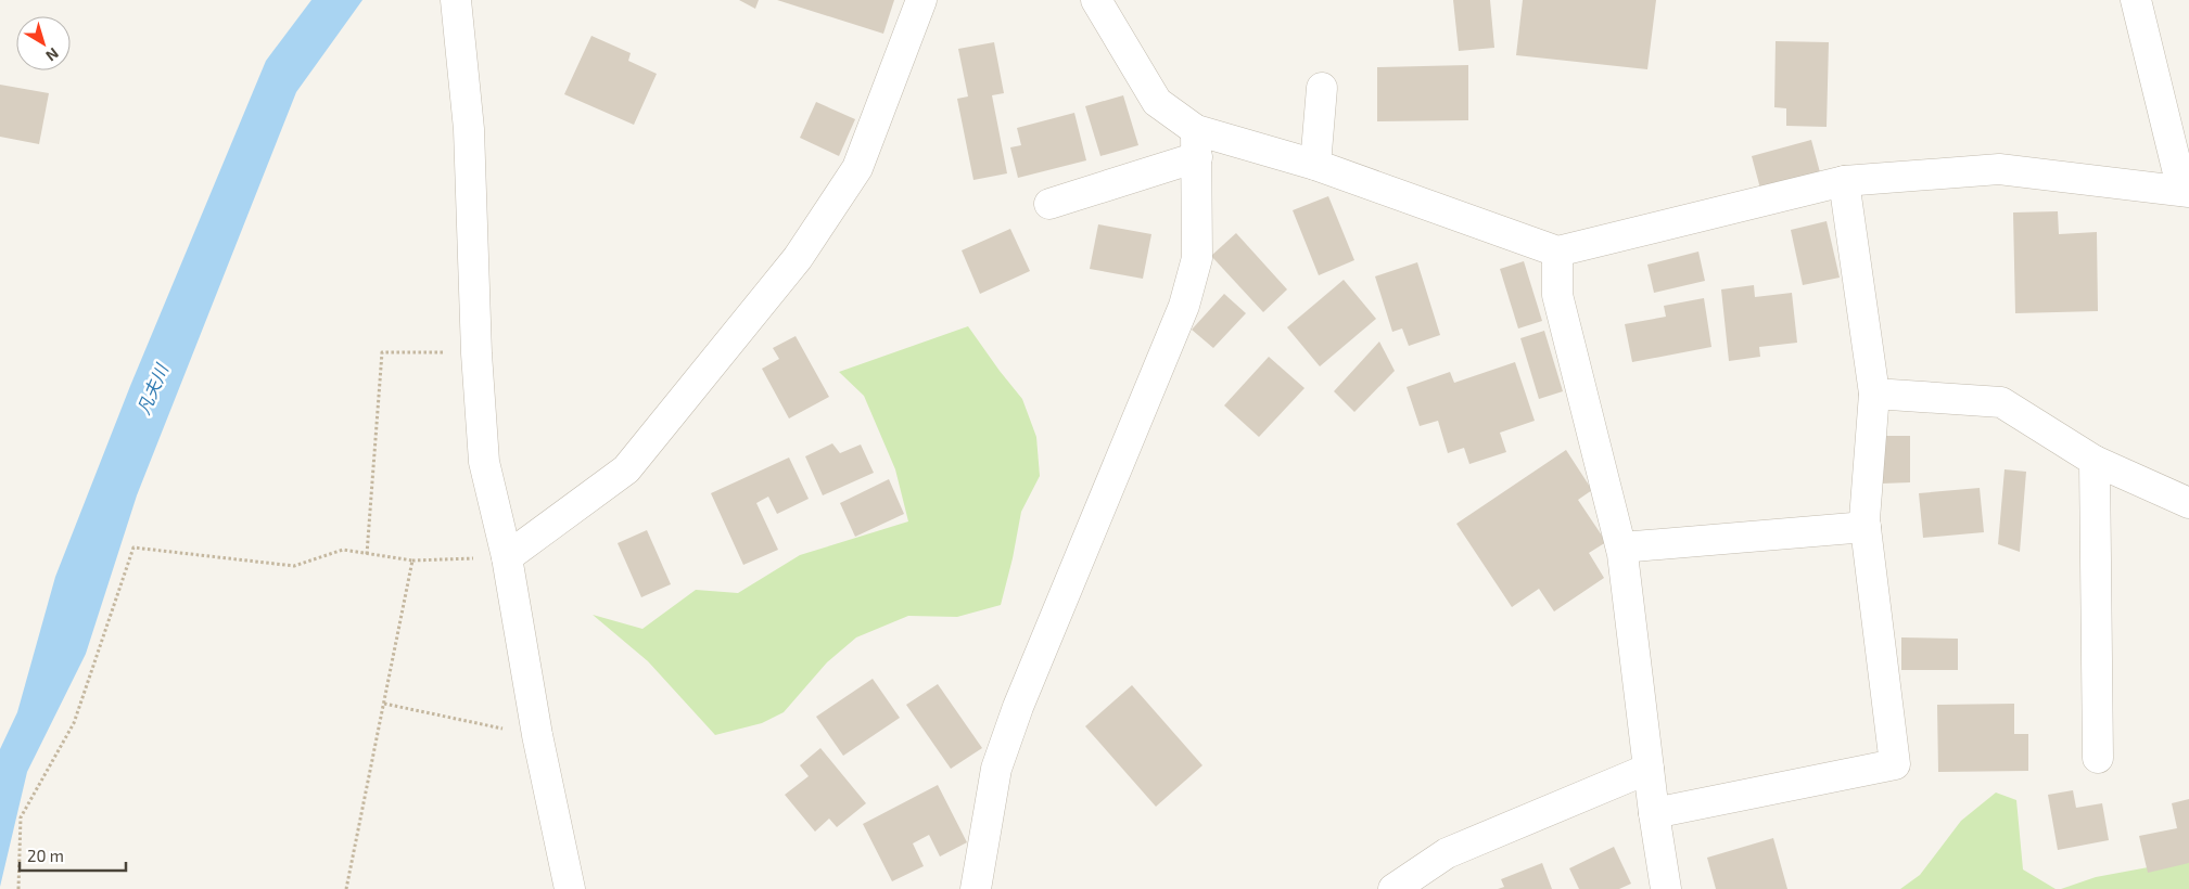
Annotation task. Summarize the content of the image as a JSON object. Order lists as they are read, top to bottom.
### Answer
{
  "water": ["凡夫川"],
  "scale_bar": "20 m",
  "north": "bottom right"
}
